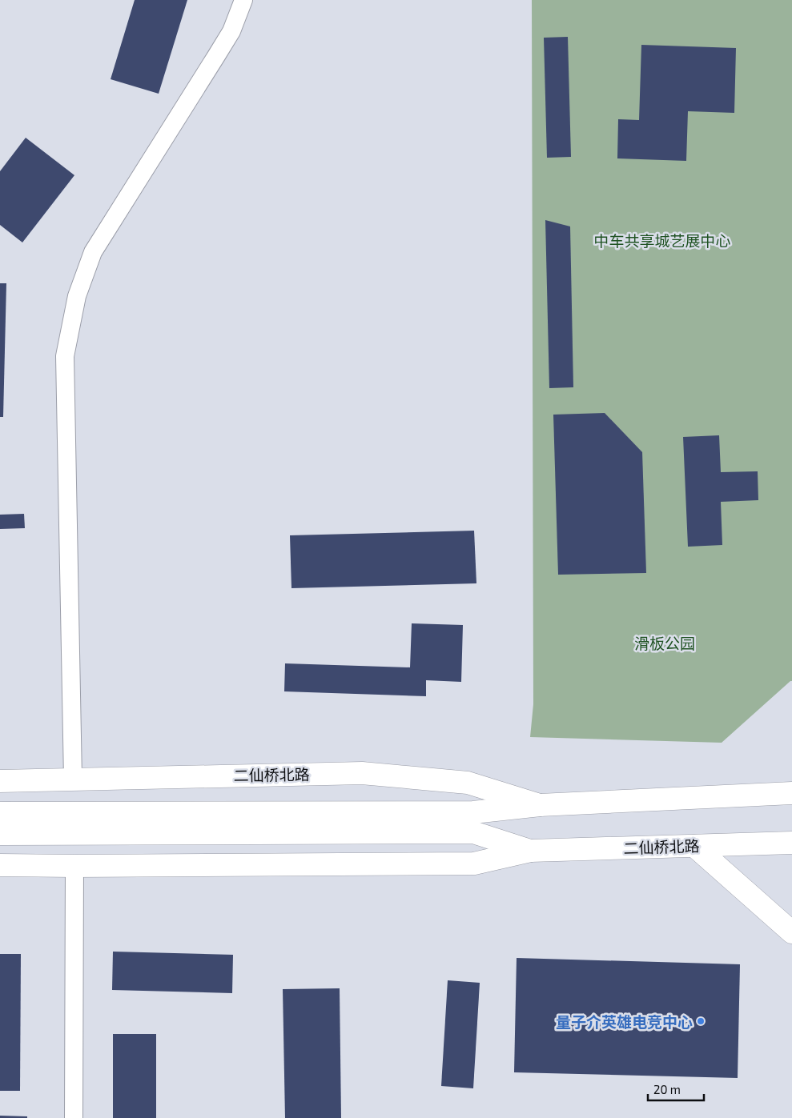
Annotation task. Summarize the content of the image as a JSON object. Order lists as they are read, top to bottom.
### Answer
{
  "streets": {
    "main road": ["二仙桥北路"]
  },
  "parks": ["中车共享城艺展中心", "滑板公园"],
  "places": ["量子介英雄电竞中心"],
  "scale_bar": "20 m"
}
